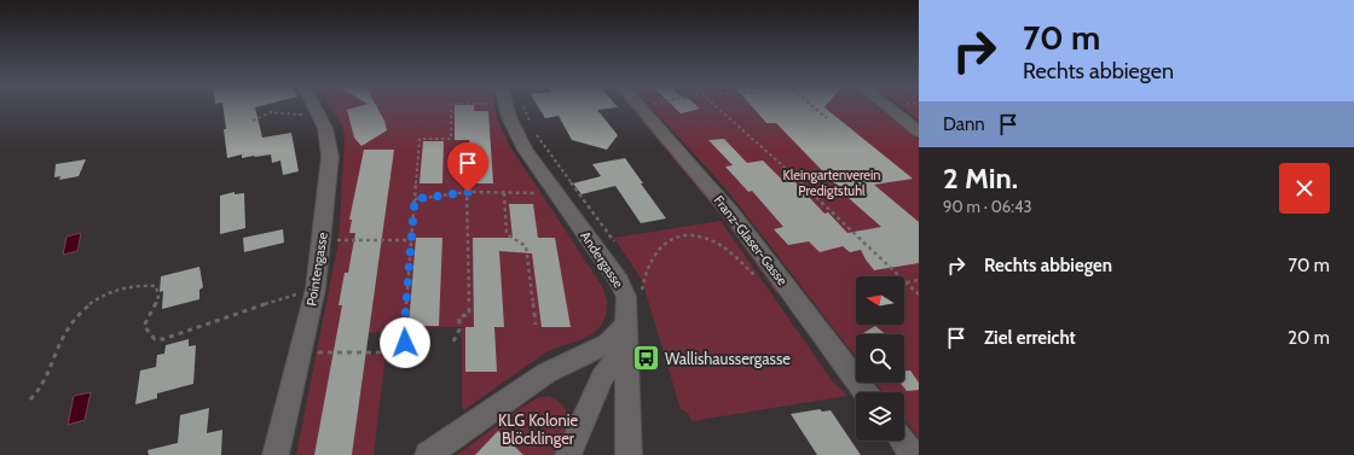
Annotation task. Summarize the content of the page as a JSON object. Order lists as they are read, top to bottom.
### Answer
{
  "streets": {
    "street": ["Franz-Glaser-Gasse", "Andergasse", "Pointengasse"]
  },
  "parks": ["Kleingartenverein Predigtstuhl", "KLG Kolonie Blöcklinger"],
  "places": {
    "bus stop": ["Wallishaussergasse"]
  },
  "north": "left",
  "page": {
    "turn": ["70 m", "Rechts abbiegen"],
    "then": "Dann",
    "heading": ["2 Min.", "90 m · 06:43"],
    "list": [
      {
        "name": "Rechts abbiegen",
        "value": "70 m"
      },
      {
        "name": "Ziel erreicht",
        "value": "20 m"
      }
    ]
  }
}
